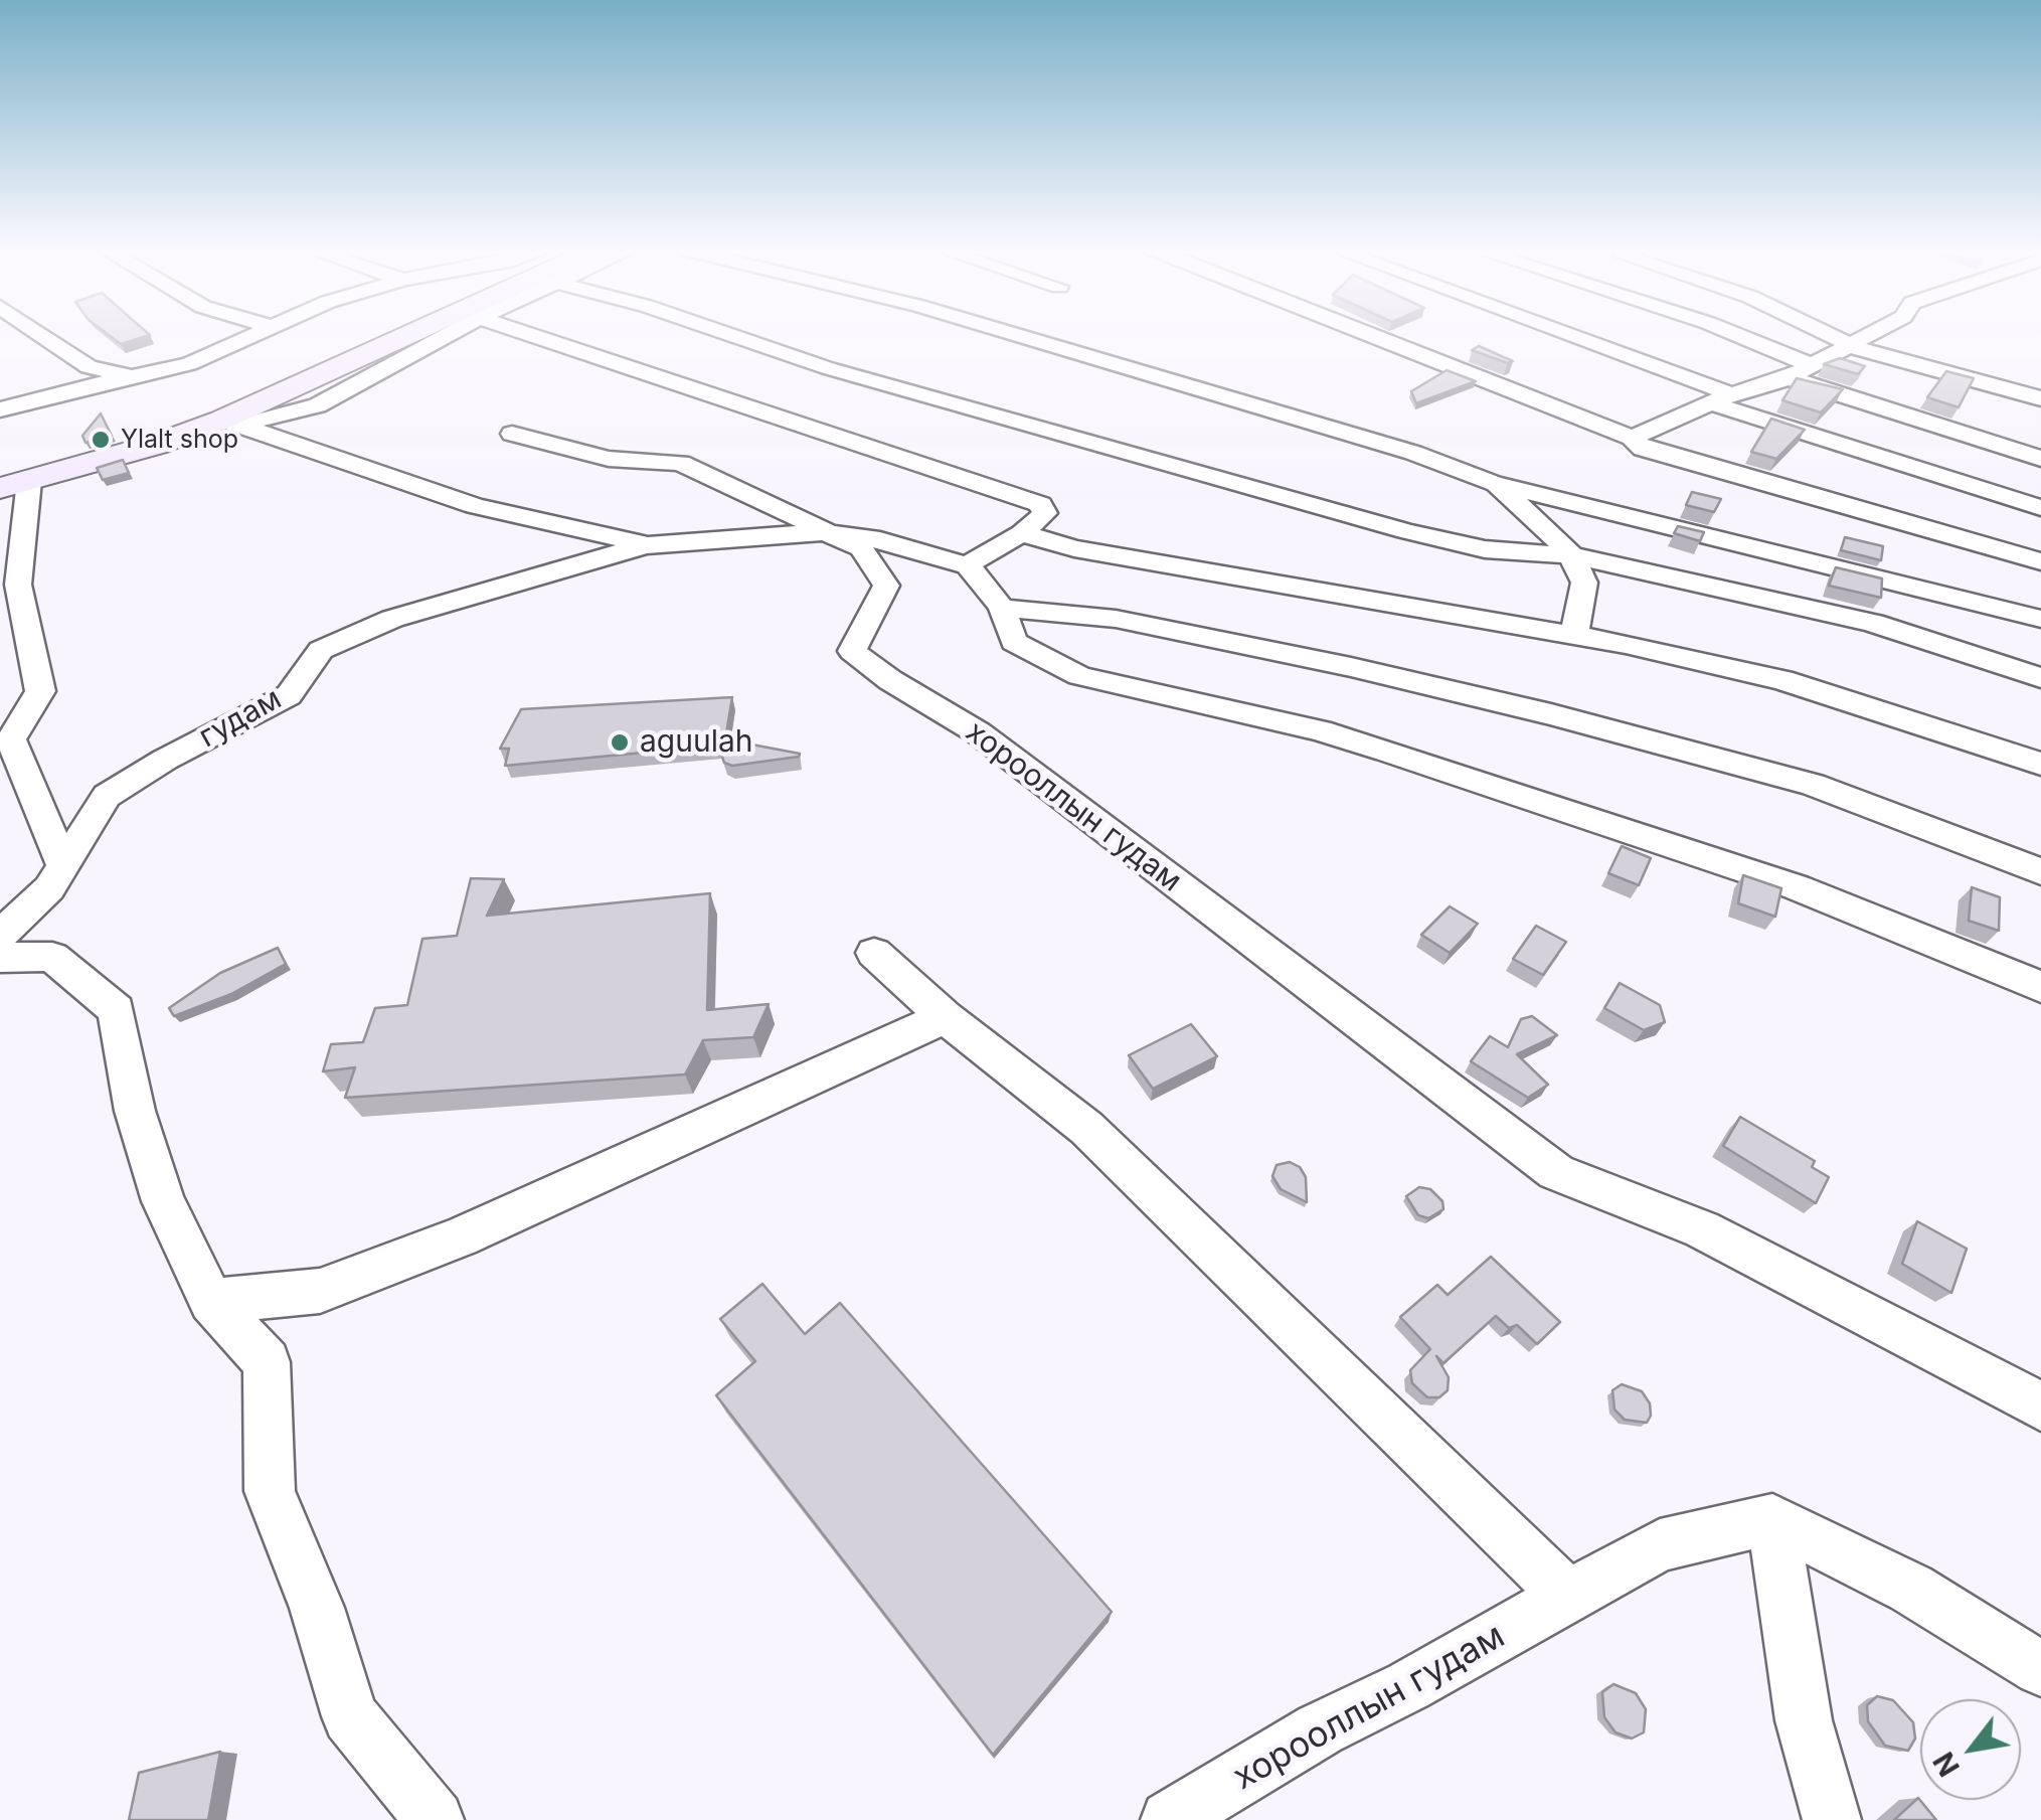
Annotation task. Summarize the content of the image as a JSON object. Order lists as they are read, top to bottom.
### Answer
{
  "streets": {
    "street": ["гудам", "хорооллын гудам"]
  },
  "places": ["Ylalt shop", "aguulah"],
  "north": "bottom left"
}
